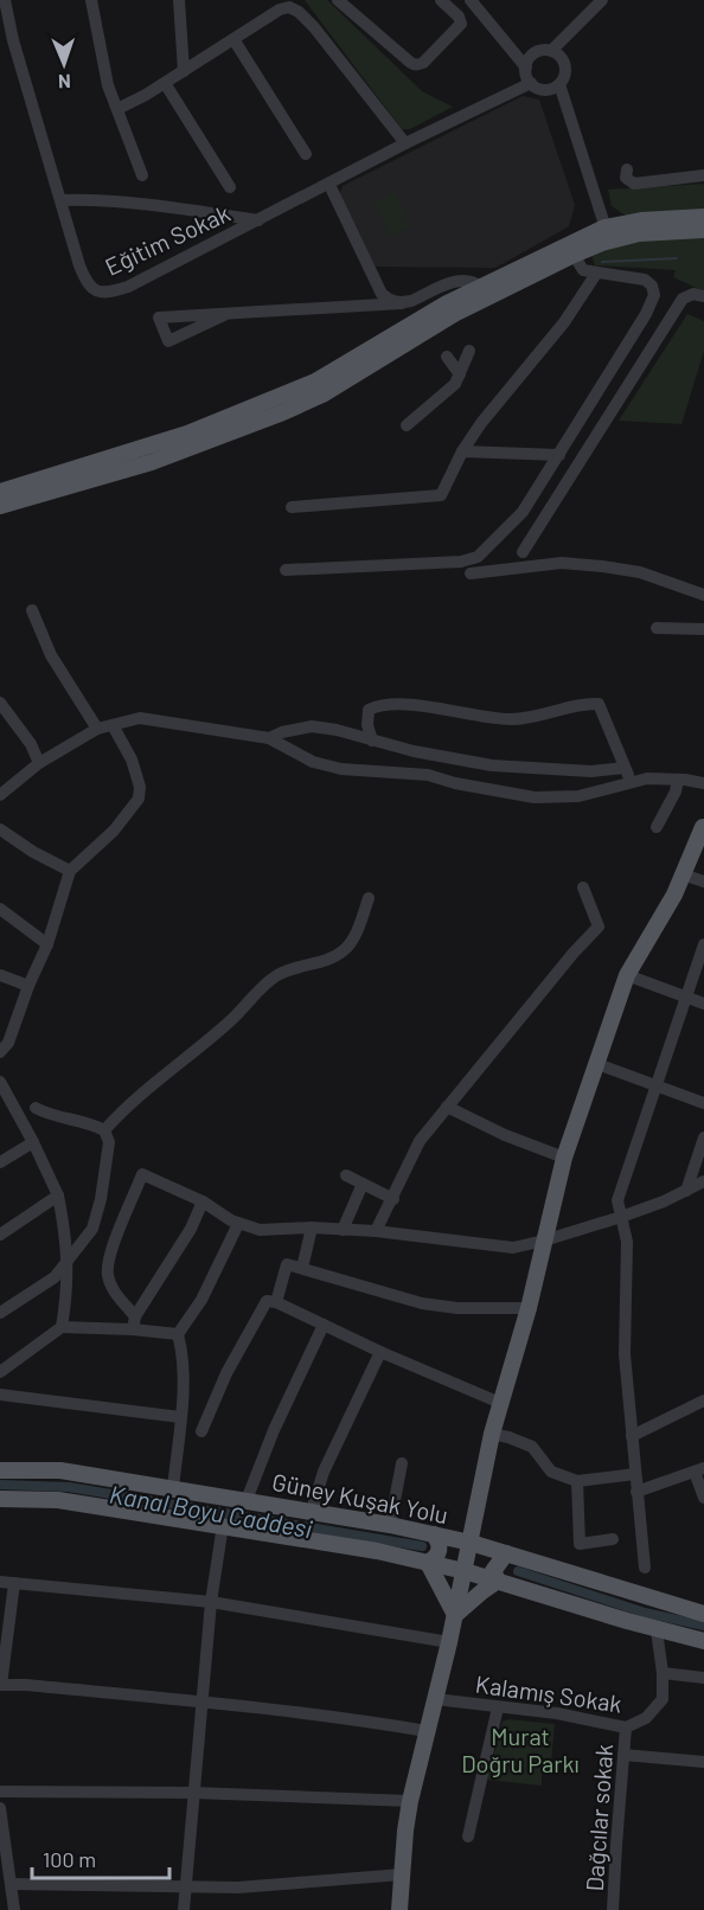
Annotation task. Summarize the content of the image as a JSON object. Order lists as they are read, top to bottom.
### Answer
{
  "streets": {
    "main road": ["Güney Kuşak Yolu"],
    "street": ["Eğitim Sokak", "Kalamış Sokak", "Dağcılar sokak"]
  },
  "crossings": [
    ["Güney Kuşak Yolu", "Kalamış Sokak"],
    ["Kalamış Sokak", "Dağcılar sokak"]
  ],
  "water": ["Kanal Boyu Caddesi"],
  "parks": ["Murat Doğru Parkı"],
  "scale_bar": "100 m",
  "north": "bottom"
}
